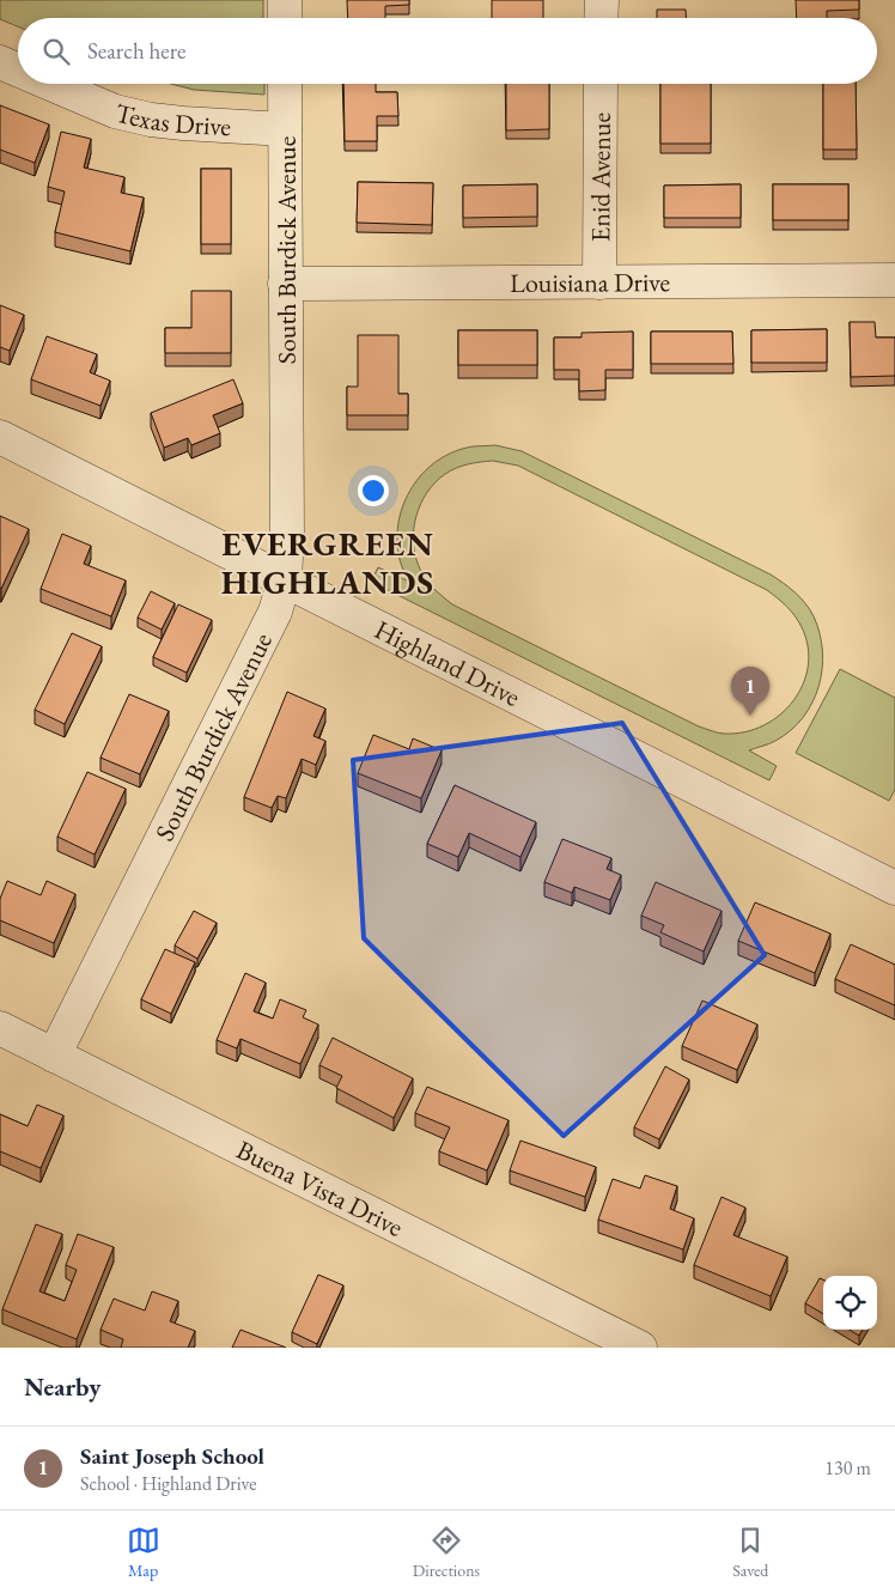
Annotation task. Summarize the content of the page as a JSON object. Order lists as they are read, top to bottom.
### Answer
{
  "streets": {
    "street": [
      "Texas Drive",
      "Enid Avenue",
      "South Burdick Avenue",
      "Louisiana Drive",
      "Highland Drive",
      "Buena Vista Drive"
    ]
  },
  "crossings": [
    ["Texas Drive", "South Burdick Avenue"],
    ["Enid Avenue", "Louisiana Drive"],
    ["South Burdick Avenue", "Louisiana Drive"],
    ["South Burdick Avenue", "Highland Drive"],
    ["South Burdick Avenue", "Buena Vista Drive"]
  ],
  "districts": ["EVERGREEN HIGHLANDS"],
  "page": {
    "search": "Search here",
    "pins": "1",
    "heading": "Nearby",
    "list": [
      {
        "mark": "1",
        "name": "Saint Joseph School",
        "note": "School · Highland Drive",
        "value": "130 m"
      }
    ],
    "nav": ["Map", "Directions", "Saved"]
  }
}
